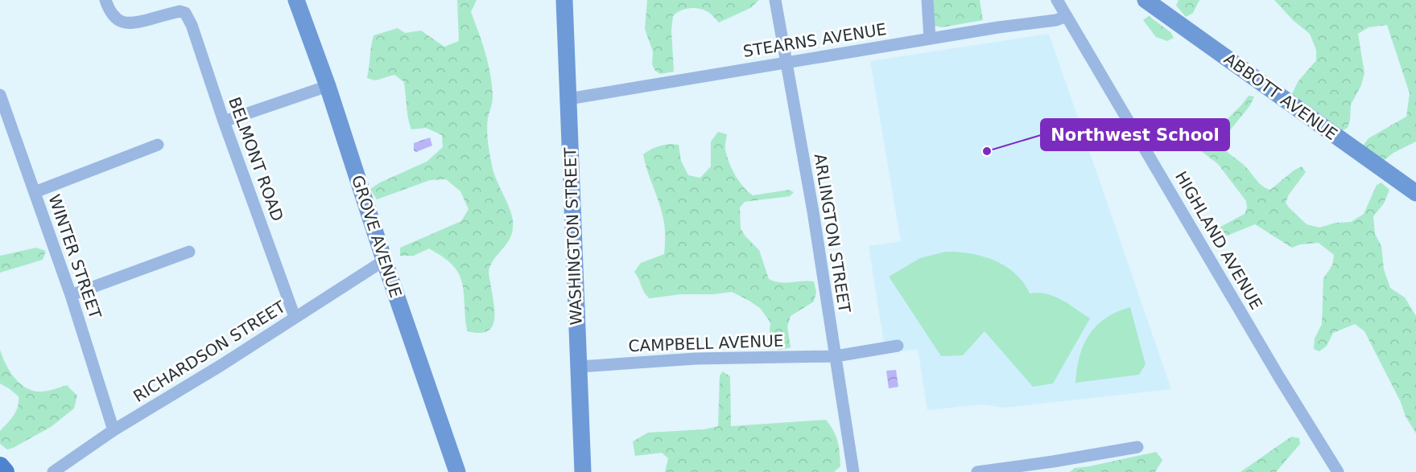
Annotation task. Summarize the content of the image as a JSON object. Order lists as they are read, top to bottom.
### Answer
{
  "streets": {
    "street": [
      "STEARNS AVENUE",
      "ABBOTT AVENUE",
      "BELMONT ROAD",
      "ARLINGTON STREET",
      "GROVE AVENUE",
      "WASHINGTON STREET",
      "HIGHLAND AVENUE",
      "WINTER STREET",
      "CAMPBELL AVENUE",
      "RICHARDSON STREET"
    ]
  },
  "crossings": [
    ["STEARNS AVENUE", "ARLINGTON STREET"],
    ["STEARNS AVENUE", "WASHINGTON STREET"],
    ["STEARNS AVENUE", "HIGHLAND AVENUE"],
    ["BELMONT ROAD", "RICHARDSON STREET"],
    ["ARLINGTON STREET", "CAMPBELL AVENUE"],
    ["GROVE AVENUE", "RICHARDSON STREET"],
    ["WASHINGTON STREET", "CAMPBELL AVENUE"],
    ["WINTER STREET", "RICHARDSON STREET"]
  ],
  "places": ["Northwest School"]
}
